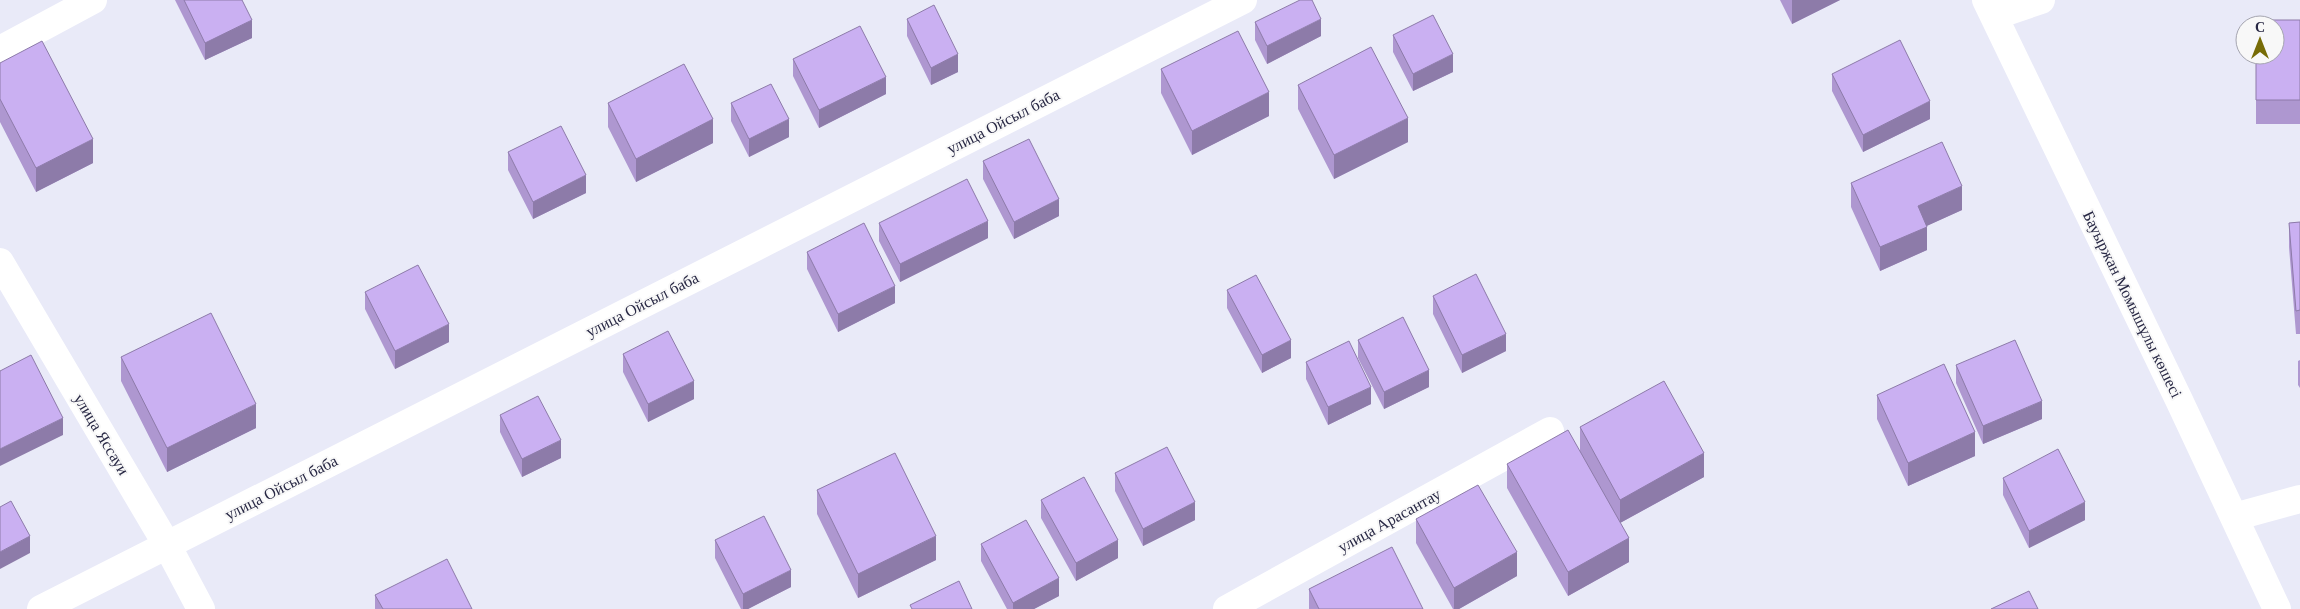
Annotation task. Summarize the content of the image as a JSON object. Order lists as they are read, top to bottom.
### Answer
{
  "streets": {
    "street": [
      "улица Ойсыл баба",
      "Бауыржан Момышұлы көшесі",
      "улица Яссауи",
      "улица Арасантау"
    ]
  },
  "crossings": [
    ["улица Ойсыл баба", "улица Яссауи"]
  ],
  "north": "top"
}
